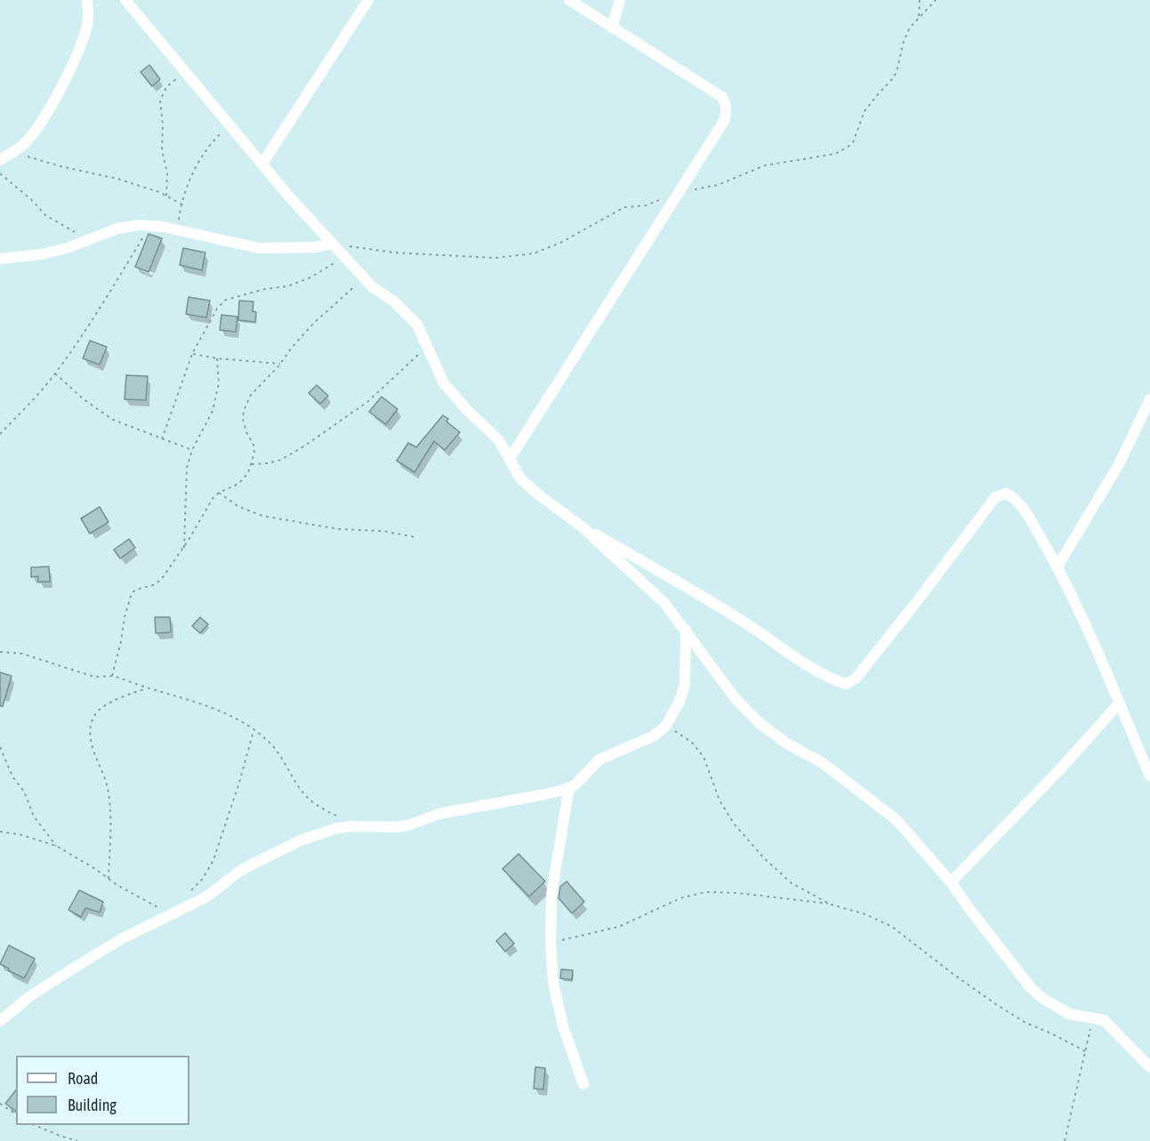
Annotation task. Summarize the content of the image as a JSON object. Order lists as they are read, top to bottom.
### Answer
{
  "legend": ["Road", "Building"]
}
